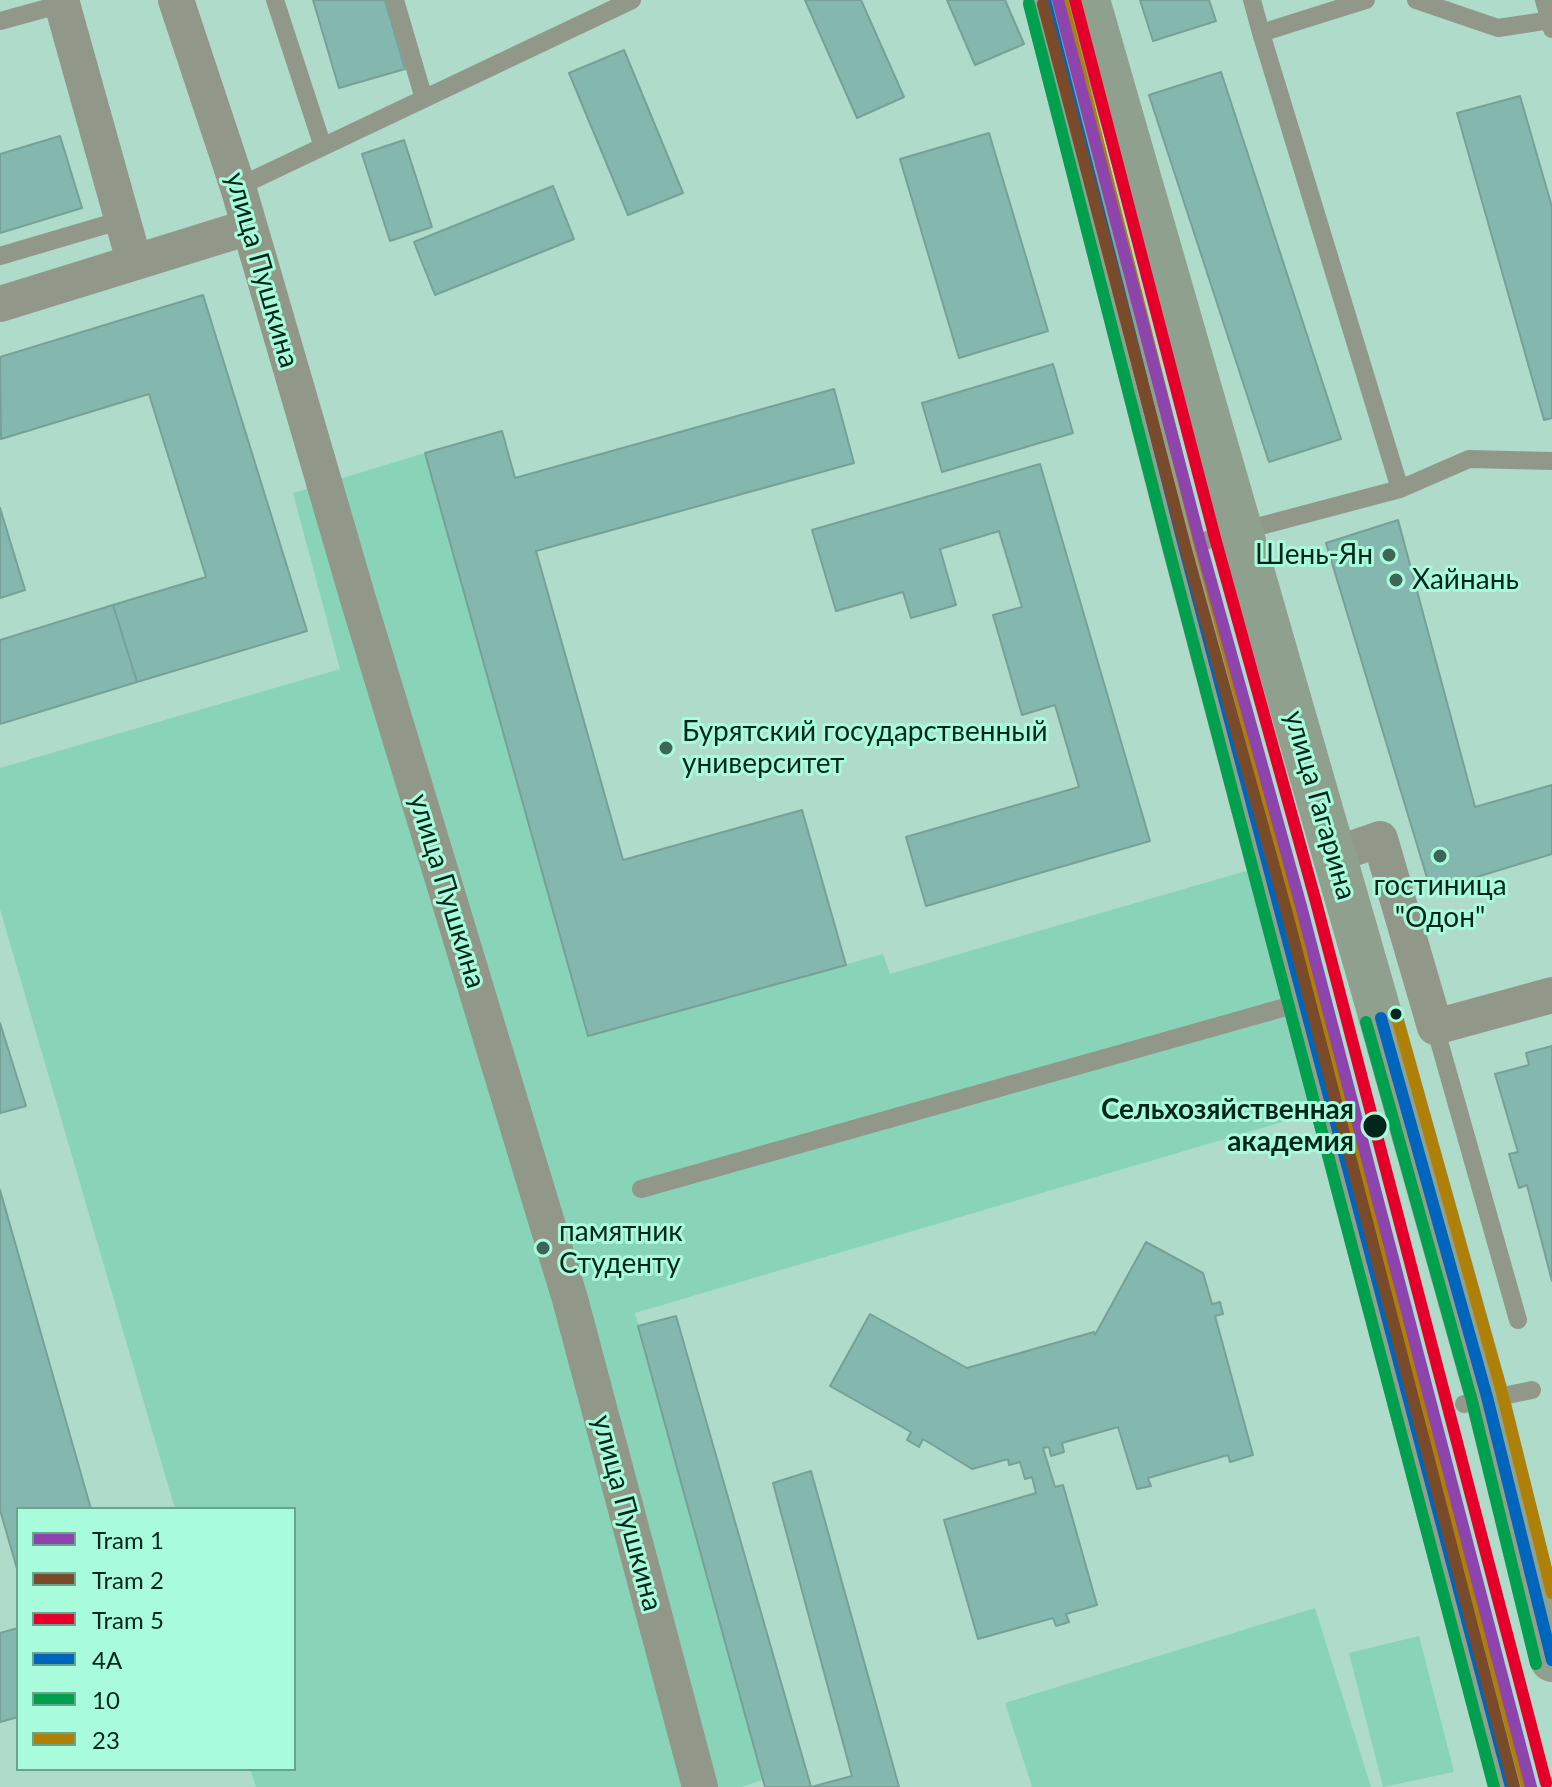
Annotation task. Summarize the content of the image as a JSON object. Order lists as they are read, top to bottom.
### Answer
{
  "streets": {
    "street": ["улица Пушкина", "улица Гагарина"]
  },
  "places": [
    "Шень-Ян",
    "Хайнань",
    "Бурятский государственный университет",
    "гостиница \"Одон\"",
    "Сельхозяйственная академия",
    "памятник Студенту"
  ],
  "lines": [
    "tram line 1",
    "tram line 5",
    "transit line 4А",
    "transit line 23",
    "tram line 2",
    "transit line 10"
  ],
  "legend": [
    "Tram 1",
    "Tram 2",
    "Tram 5",
    "4А",
    "10",
    "23"
  ]
}
